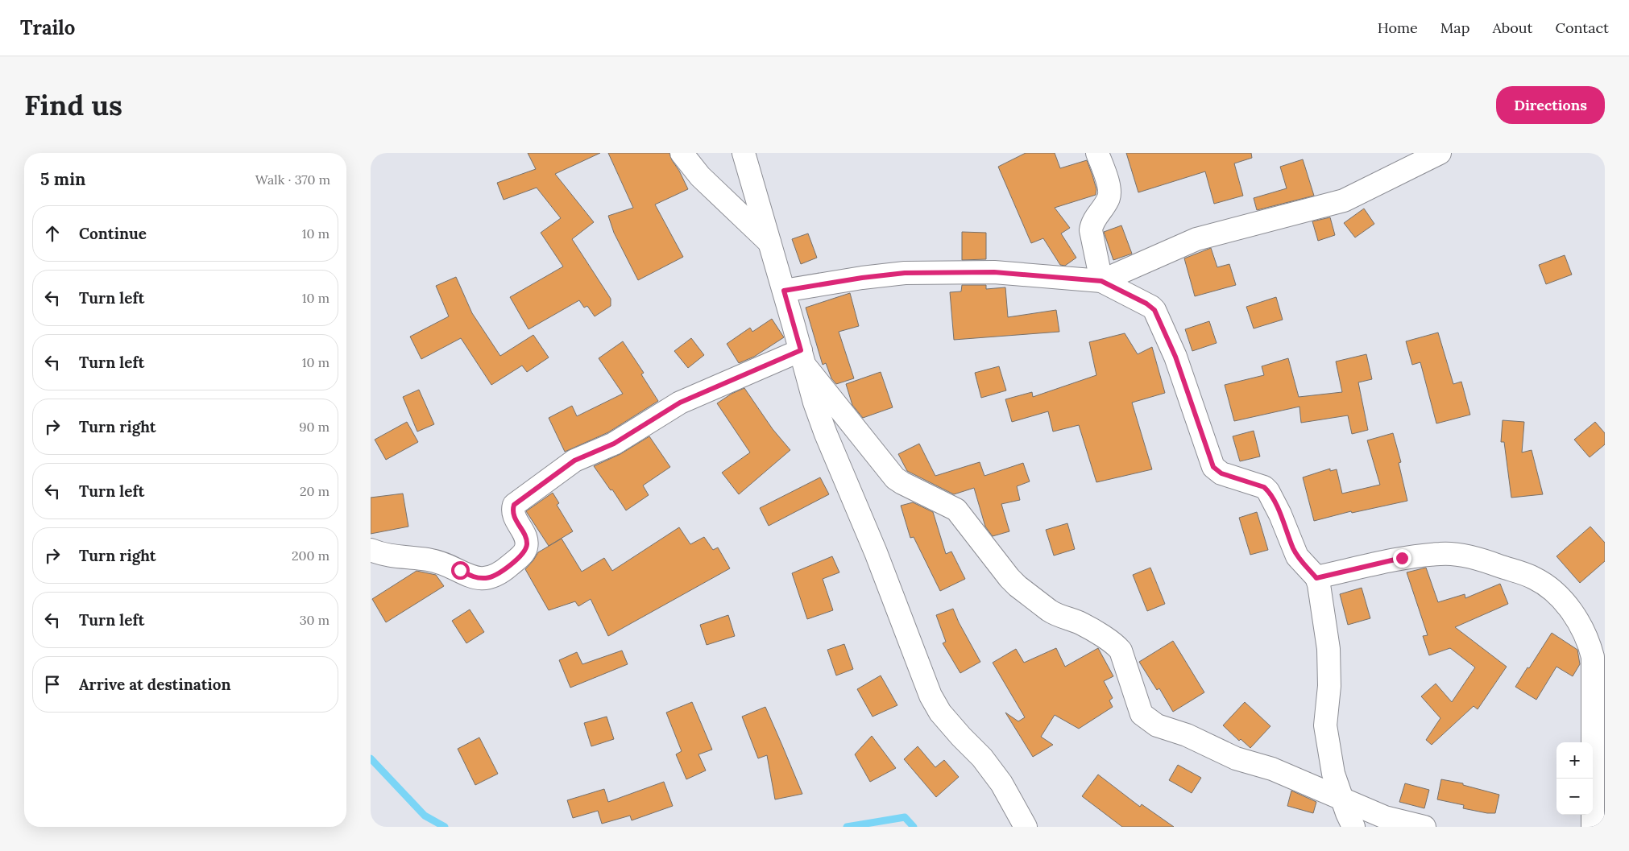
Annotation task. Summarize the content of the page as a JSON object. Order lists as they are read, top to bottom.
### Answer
{
  "page": {
    "header": "Trailo",
    "nav": [
      "Home",
      "Map",
      "About",
      "Contact"
    ],
    "buttons": "Directions",
    "title": "Find us",
    "heading": ["5 min", "Walk · 370 m"],
    "list": [
      ["Continue", "10 m"],
      ["Turn left", "10 m"],
      ["Turn left", "10 m"],
      ["Turn right", "90 m"],
      ["Turn left", "20 m"],
      ["Turn right", "200 m"],
      ["Turn left", "30 m"],
      "Arrive at destination"
    ],
    "map_buttons": ["+", "−"]
  }
}
